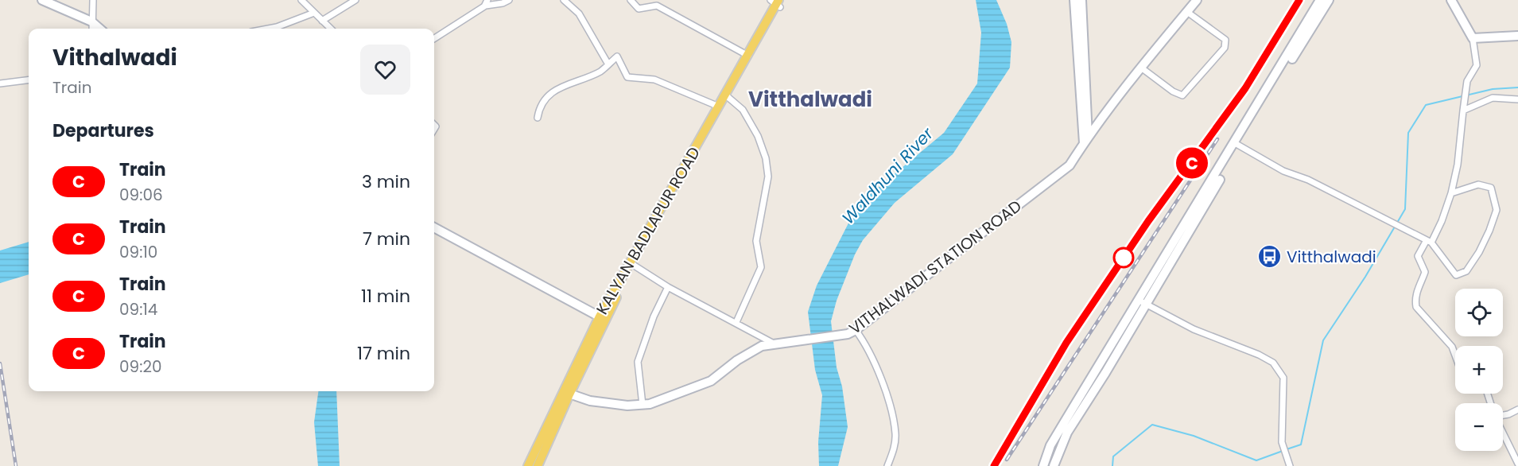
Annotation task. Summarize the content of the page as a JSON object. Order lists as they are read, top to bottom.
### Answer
{
  "streets": {
    "main road": ["KALYAN BADLAPUR ROAD"],
    "street": ["VITHALWADI STATION ROAD"]
  },
  "crossings": [
    ["KALYAN BADLAPUR ROAD", "VITHALWADI STATION ROAD"]
  ],
  "districts": ["Vitthalwadi"],
  "water": ["Waldhuni River"],
  "places": {
    "bus stop": ["Vitthalwadi"]
  },
  "page": {
    "on_map": "C",
    "heading": [
      ["Vithalwadi", "Train"],
      "Departures"
    ],
    "list": [
      {
        "mark": "C",
        "name": "Train",
        "note": "09:06",
        "value": "3 min"
      },
      {
        "mark": "C",
        "name": "Train",
        "note": "09:10",
        "value": "7 min"
      },
      {
        "mark": "C",
        "name": "Train",
        "note": "09:14",
        "value": "11 min"
      },
      {
        "mark": "C",
        "name": "Train",
        "note": "09:20",
        "value": "17 min"
      }
    ],
    "map_buttons": ["+", "−"]
  }
}
